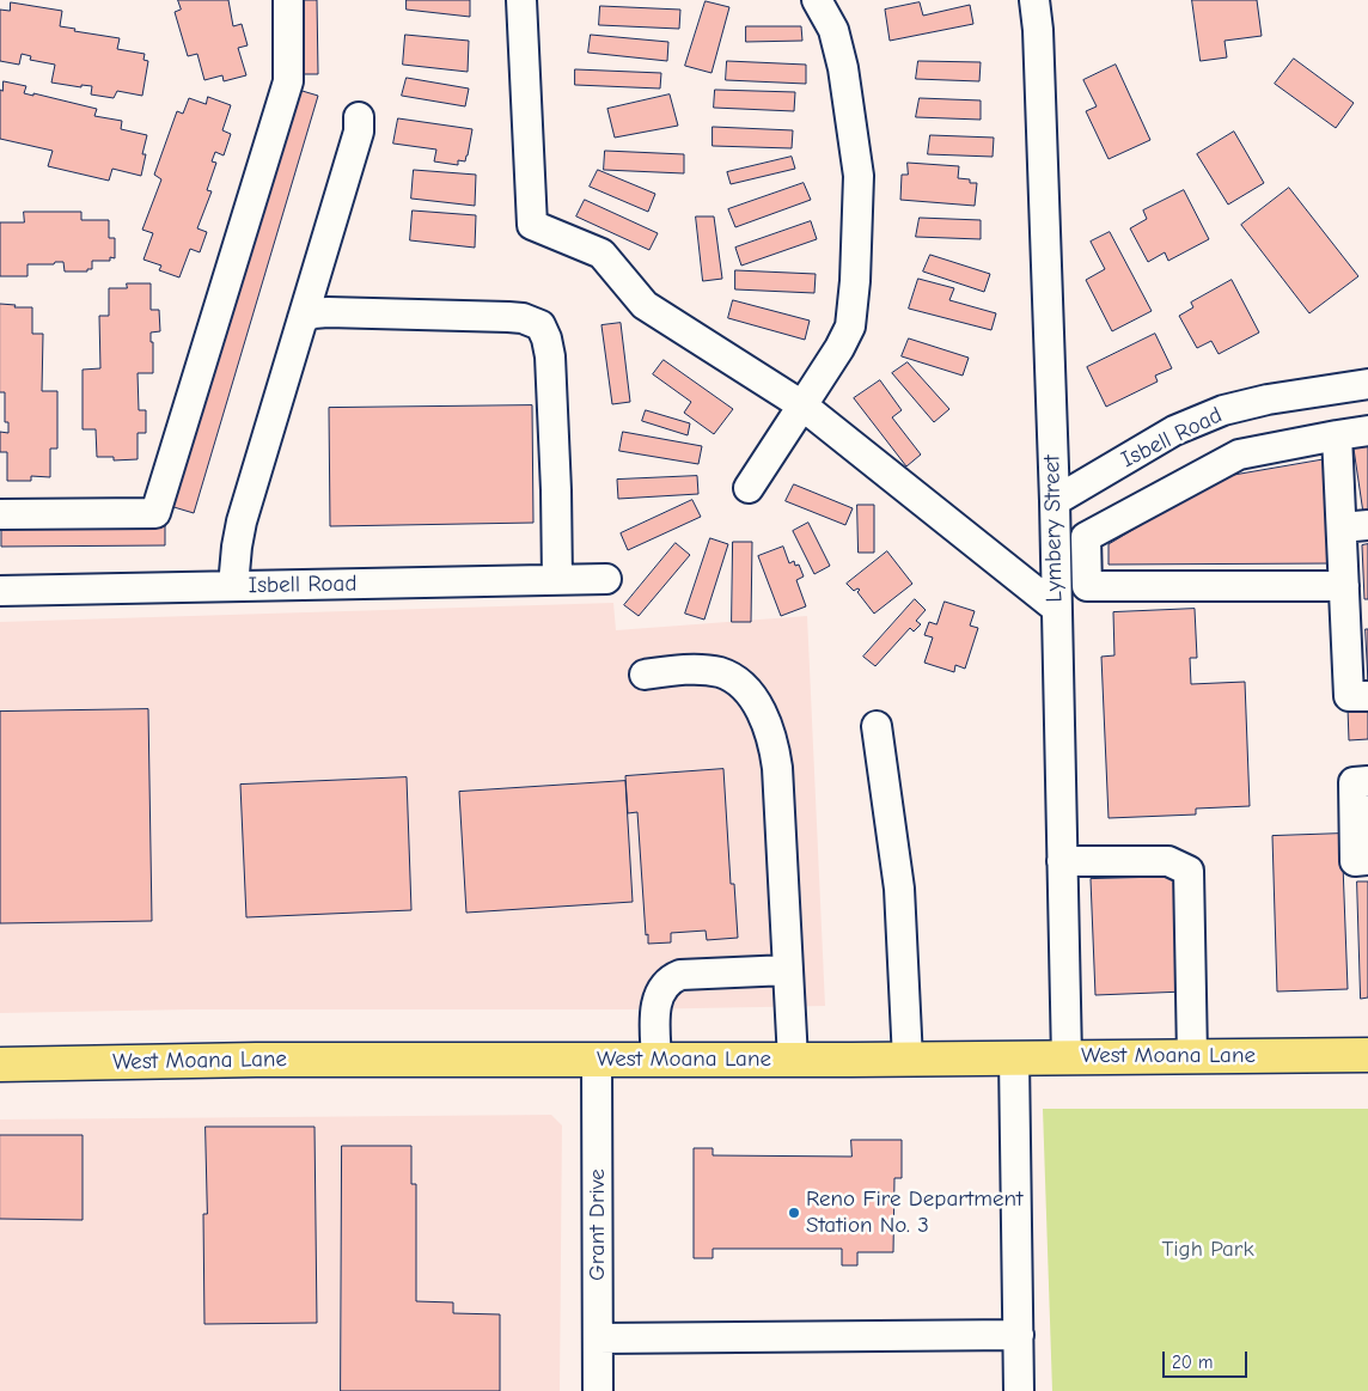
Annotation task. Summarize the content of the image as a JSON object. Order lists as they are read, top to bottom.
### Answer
{
  "streets": {
    "main road": ["West Moana Lane"],
    "street": ["Isbell Road", "Lymbery Street", "Grant Drive"]
  },
  "crossings": [
    ["Isbell Road", "Lymbery Street"],
    ["Lymbery Street", "West Moana Lane"],
    ["West Moana Lane", "Grant Drive"]
  ],
  "parks": ["Tigh Park"],
  "places": ["Reno Fire Department Station No. 3"],
  "scale_bar": "20 m"
}
